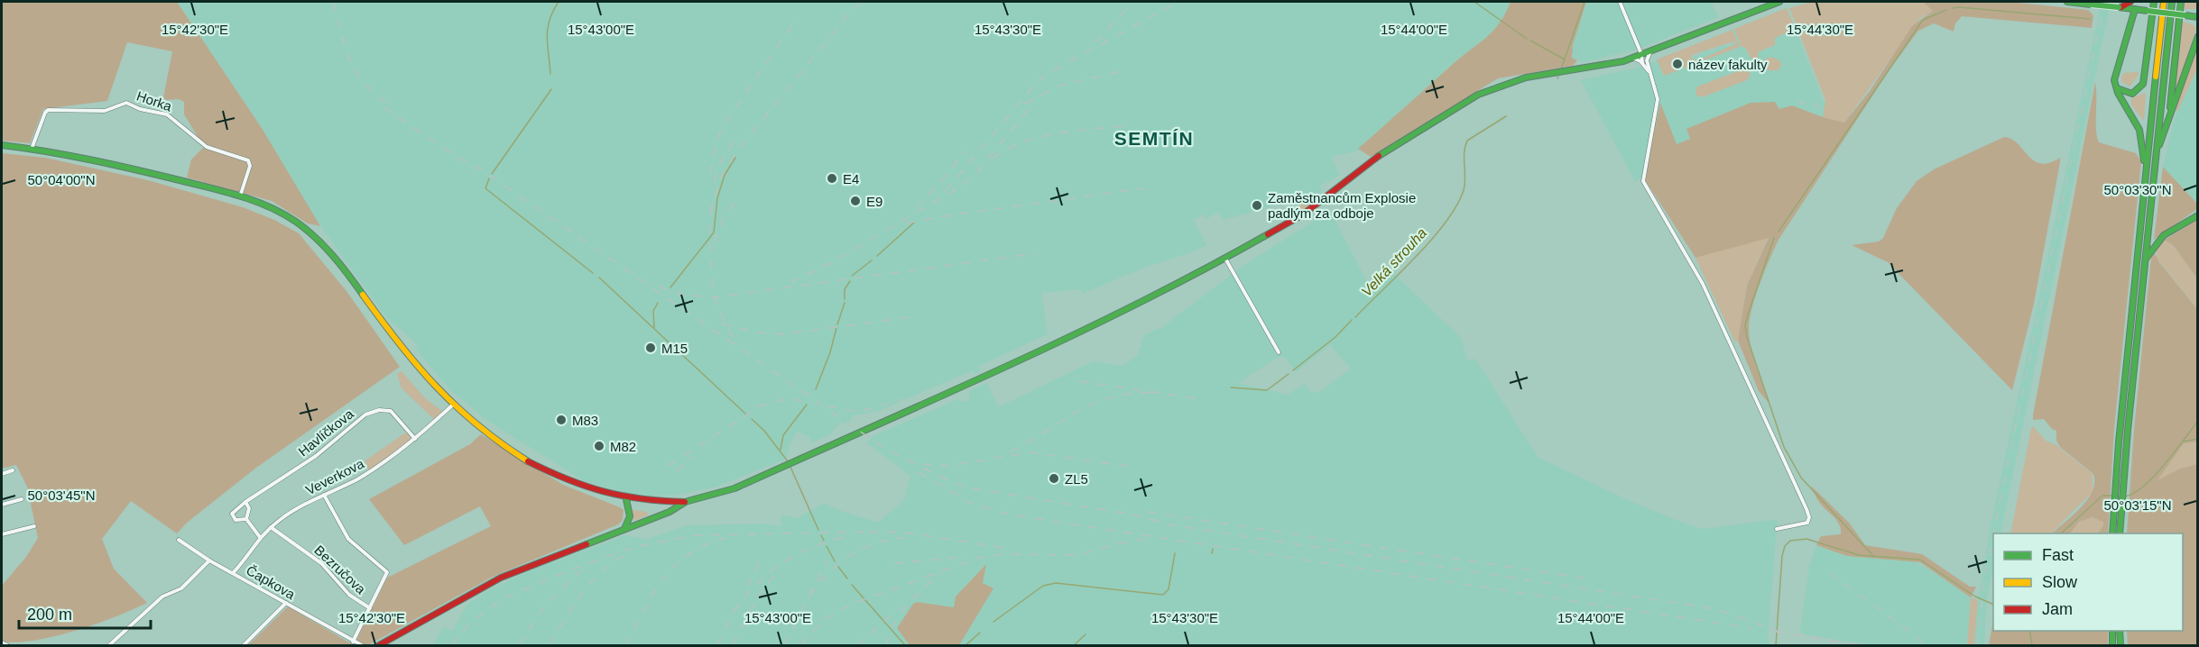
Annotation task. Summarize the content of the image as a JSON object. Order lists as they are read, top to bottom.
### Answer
{
  "streets": {
    "street": [
      "Horka",
      "Havlíčkova",
      "Veverkova",
      "Bezručova",
      "Čapkova"
    ]
  },
  "crossings": [
    ["Havlíčkova", "Veverkova"],
    ["Veverkova", "Bezručova"],
    ["Veverkova", "Čapkova"]
  ],
  "districts": ["SEMTÍN"],
  "water": ["Velká strouha"],
  "places": [
    "název fakulty",
    "E4",
    "E9",
    "Zaměstnancům Explosie padlým za odboje",
    "M15",
    "M83",
    "M82",
    "ZL5"
  ],
  "legend": ["Fast", "Slow", "Jam"],
  "scale_bar": "200 m",
  "coordinates": [
    "15°42'30\"E",
    "15°43'00\"E",
    "15°43'30\"E",
    "15°44'00\"E",
    "15°44'30\"E",
    "50°04'00\"N",
    "50°03'30\"N",
    "50°03'45\"N",
    "50°03'15\"N"
  ]
}
